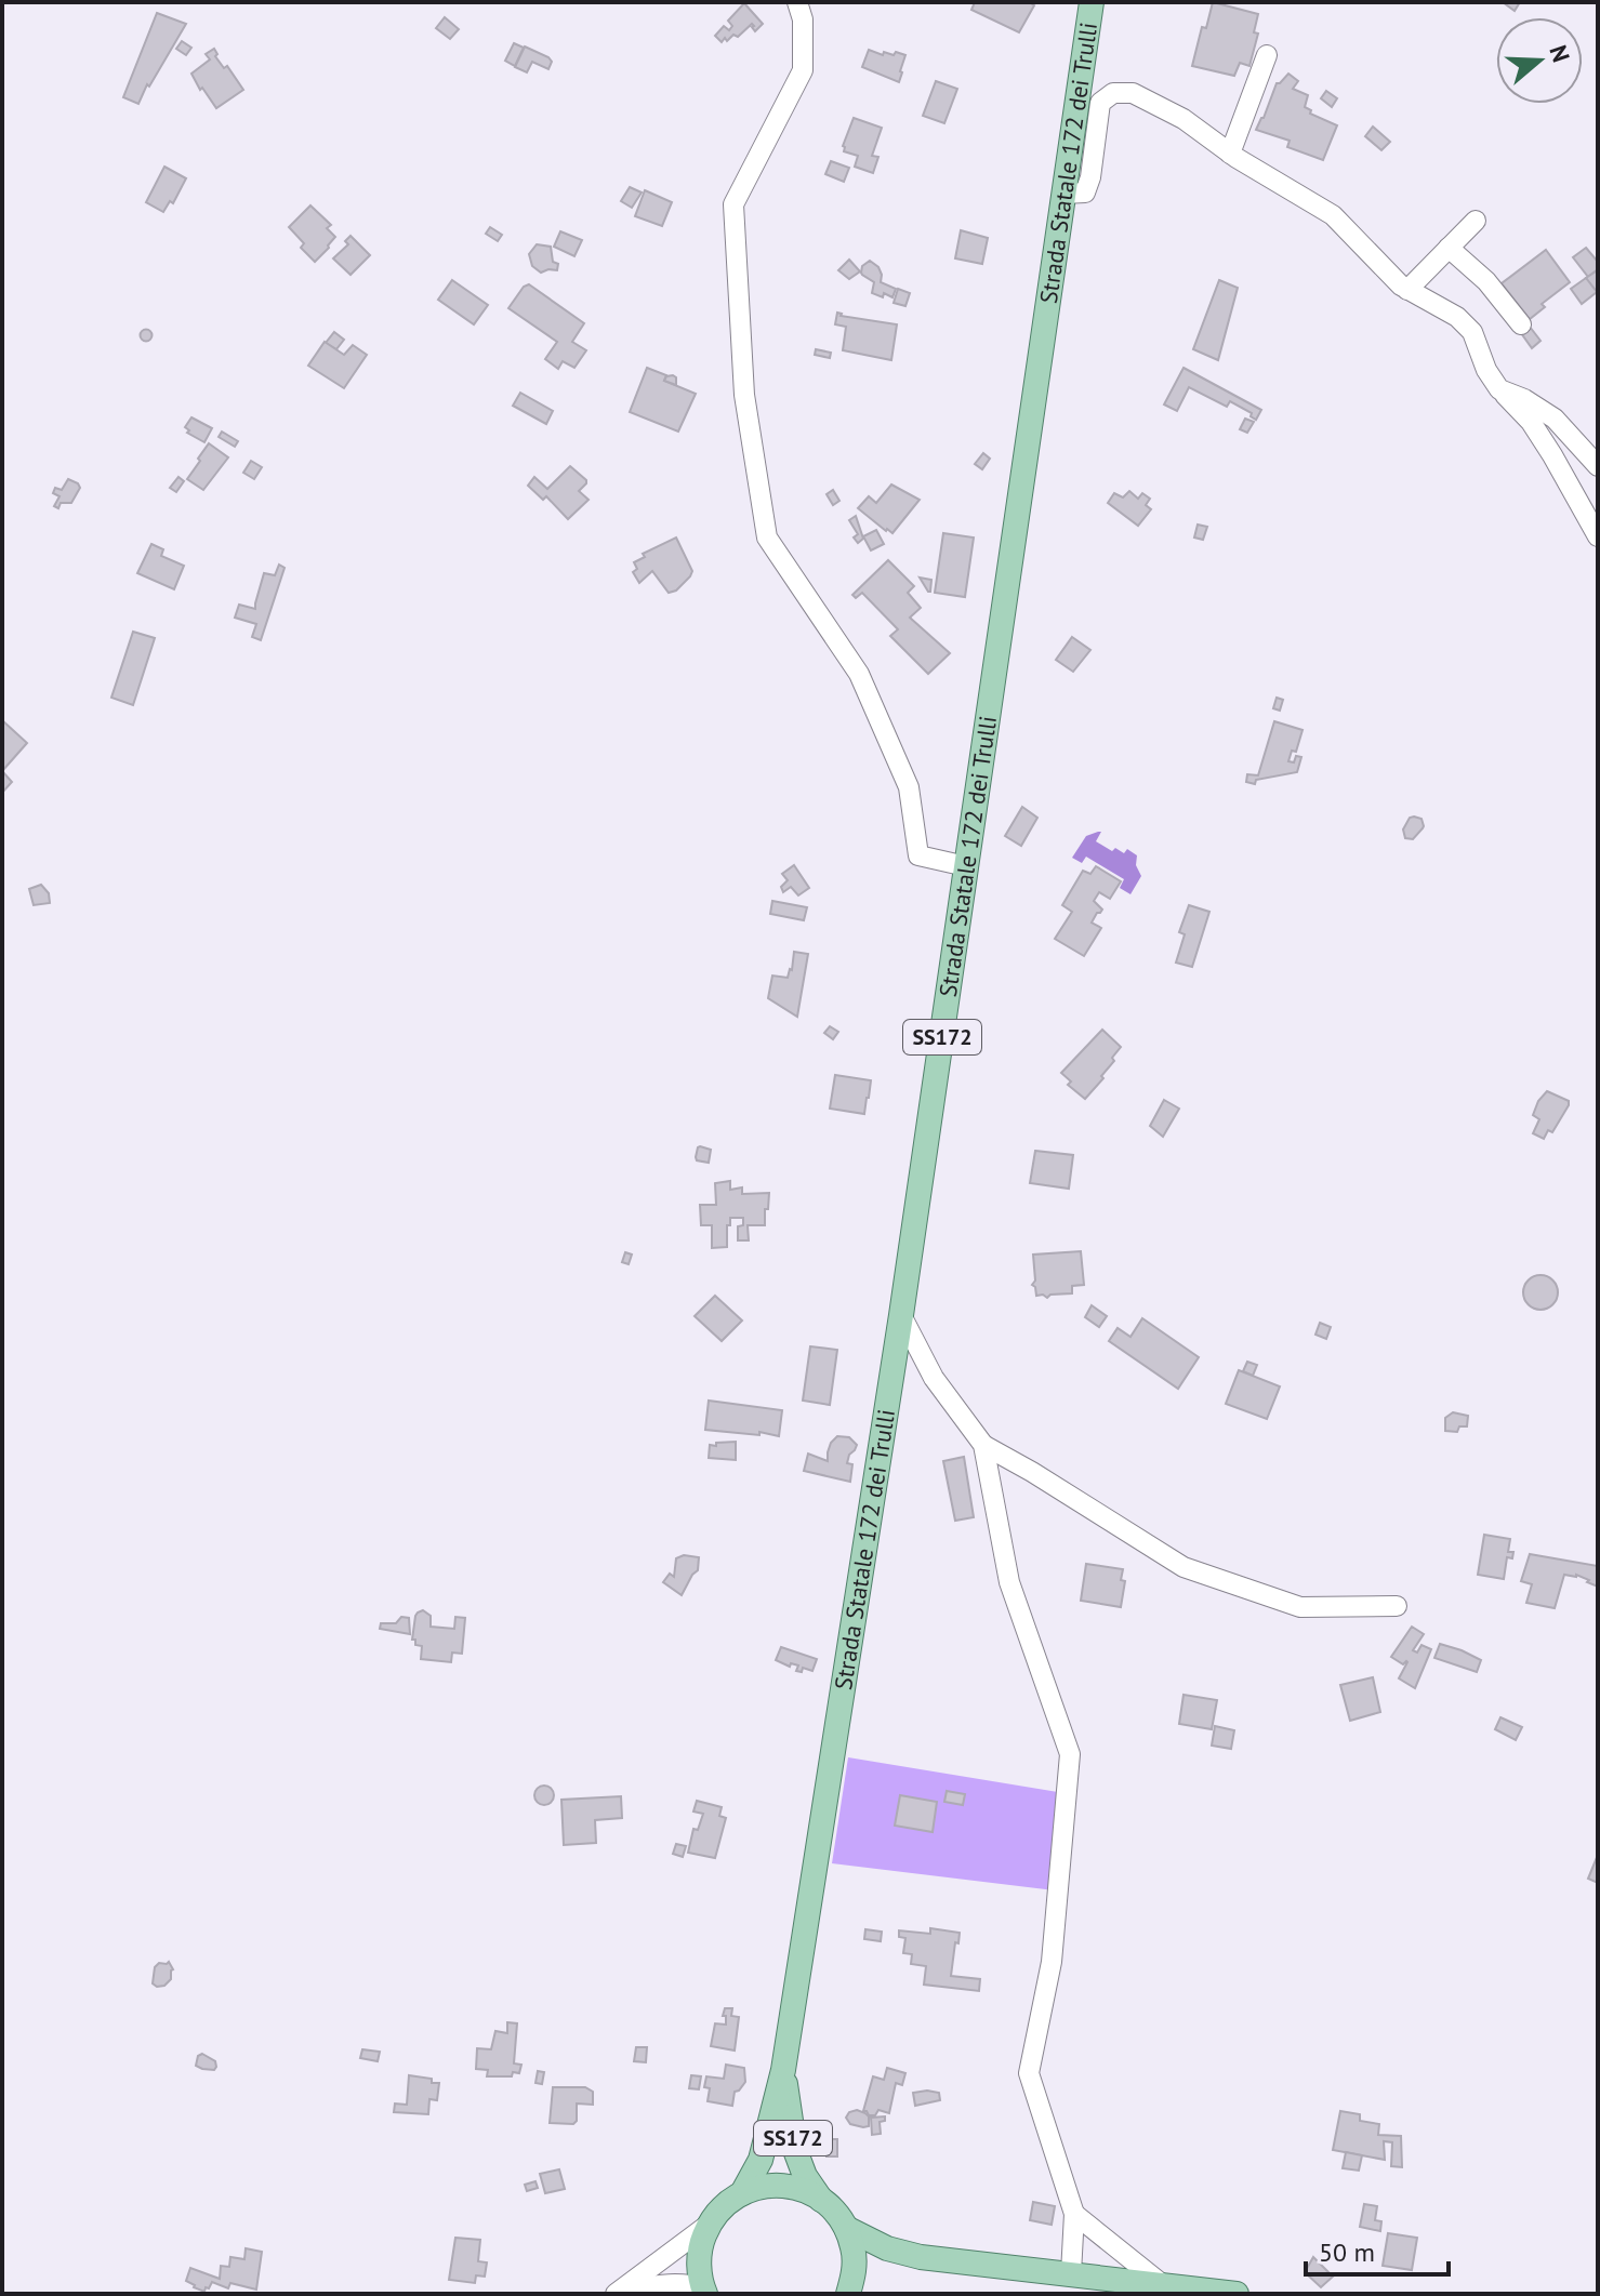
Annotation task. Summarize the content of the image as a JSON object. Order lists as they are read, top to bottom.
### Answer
{
  "streets": {
    "main road": ["Strada Statale 172 dei Trulli", "SS172"]
  },
  "scale_bar": "50 m",
  "north": "right"
}
